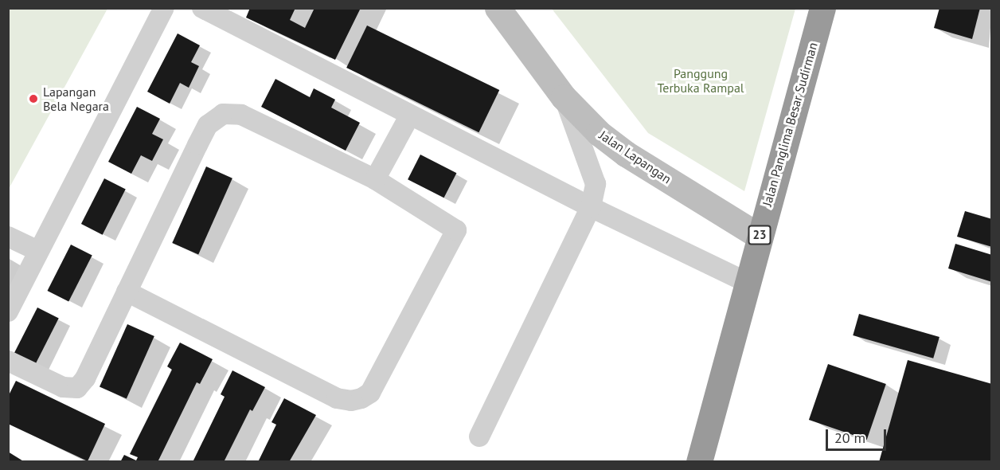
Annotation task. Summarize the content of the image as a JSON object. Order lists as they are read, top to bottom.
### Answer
{
  "streets": {
    "highway": ["Jalan Panglima Besar Sudirman", "23"],
    "street": ["Jalan Lapangan"]
  },
  "crossings": [
    ["Jalan Panglima Besar Sudirman", "Jalan Lapangan"]
  ],
  "parks": ["Panggung Terbuka Rampal"],
  "places": ["Lapangan Bela Negara"],
  "scale_bar": "20 m"
}
